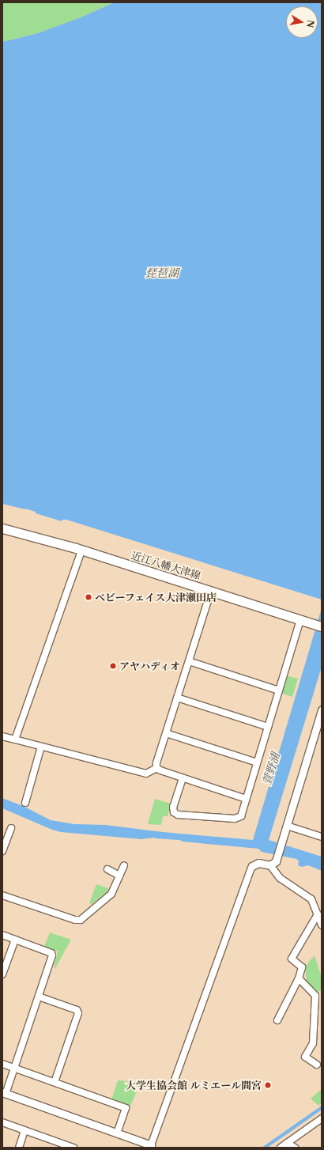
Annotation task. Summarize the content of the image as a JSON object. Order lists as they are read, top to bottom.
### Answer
{
  "streets": {
    "main road": ["近江八幡大津線"]
  },
  "water": ["琵琶湖", "萱野浦"],
  "places": ["ベビーフェイス大津瀬田店", "アヤハディオ", "大学生協会館 ルミエール間宮"],
  "north": "right"
}
